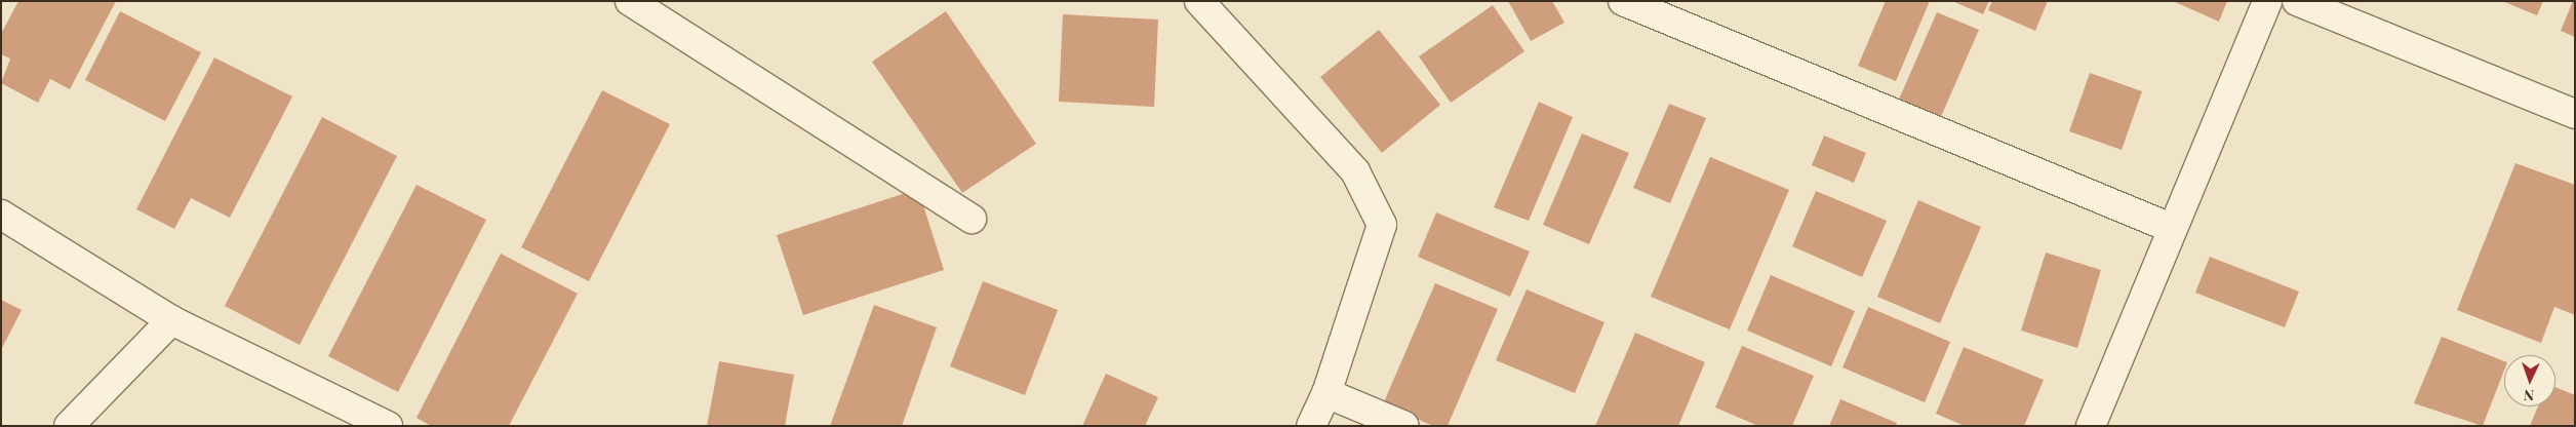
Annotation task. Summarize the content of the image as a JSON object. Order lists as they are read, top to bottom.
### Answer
{
  "north": "bottom"
}
